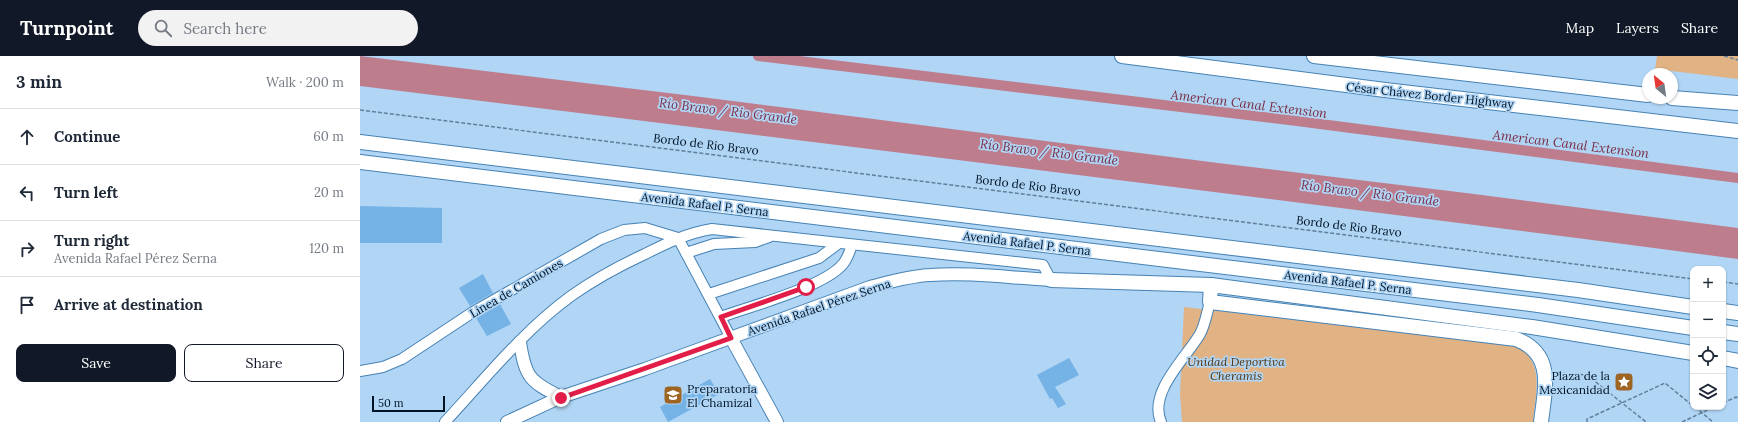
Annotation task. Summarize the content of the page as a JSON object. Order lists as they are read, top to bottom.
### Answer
{
  "streets": {
    "highway": ["César Chávez Border Highway", "Avenida Rafael P. Serna"],
    "main road": ["Avenida Rafael Pérez Serna"],
    "lane": ["Linea de Camiones"],
    "path": ["Bordo de Rio Bravo"]
  },
  "water": ["American Canal Extension", "Río Bravo / Rio Grande"],
  "parks": ["Unidad Deportiva Cheramis"],
  "places": {
    "place": ["Plaza de la Mexicanidad"],
    "school or university": ["Preparatoria El Chamizal"]
  },
  "scale_bar": "50 m",
  "north": "top left",
  "page": {
    "header": "Turnpoint",
    "search": "Search here",
    "nav": ["Map", "Layers", "Share"],
    "heading": ["3 min", "Walk · 200 m"],
    "list": [
      ["Continue", "60 m"],
      ["Turn left", "20 m"],
      ["Turn right", "Avenida Rafael Pérez Serna", "120 m"],
      "Arrive at destination"
    ],
    "map_buttons": ["+", "−"],
    "buttons": ["Save", "Share"],
    "scale": "50 m"
  }
}
